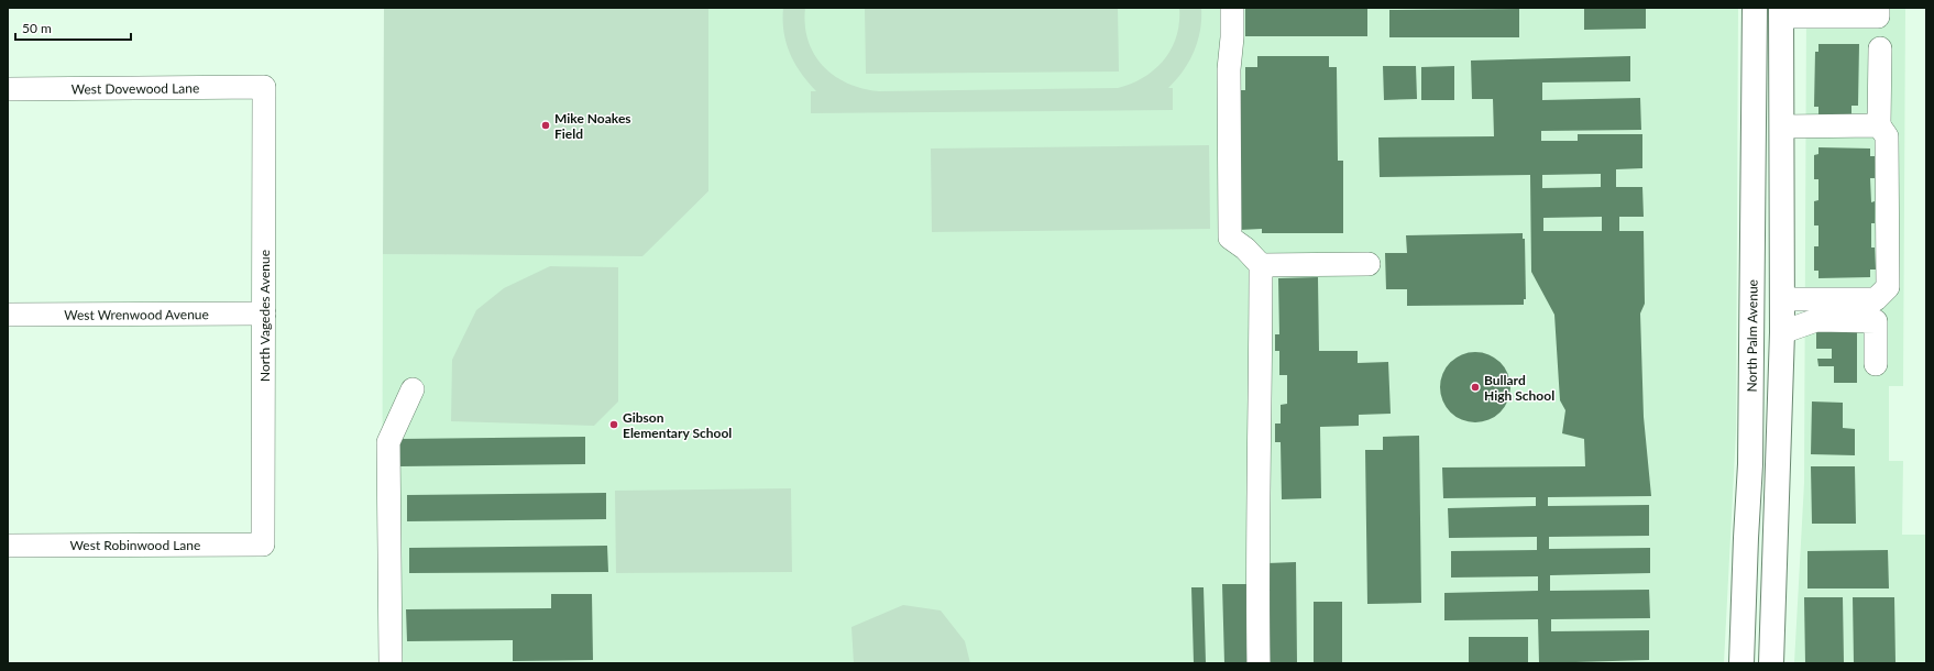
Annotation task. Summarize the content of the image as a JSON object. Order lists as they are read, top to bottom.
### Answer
{
  "streets": {
    "main road": ["North Palm Avenue"],
    "street": [
      "West Dovewood Lane",
      "West Wrenwood Avenue",
      "North Vagedes Avenue",
      "West Robinwood Lane"
    ]
  },
  "crossings": [
    ["West Dovewood Lane", "North Vagedes Avenue"],
    ["West Wrenwood Avenue", "North Vagedes Avenue"],
    ["North Vagedes Avenue", "West Robinwood Lane"]
  ],
  "places": ["Mike Noakes Field", "Bullard High School", "Gibson Elementary School"],
  "scale_bar": "50 m"
}
